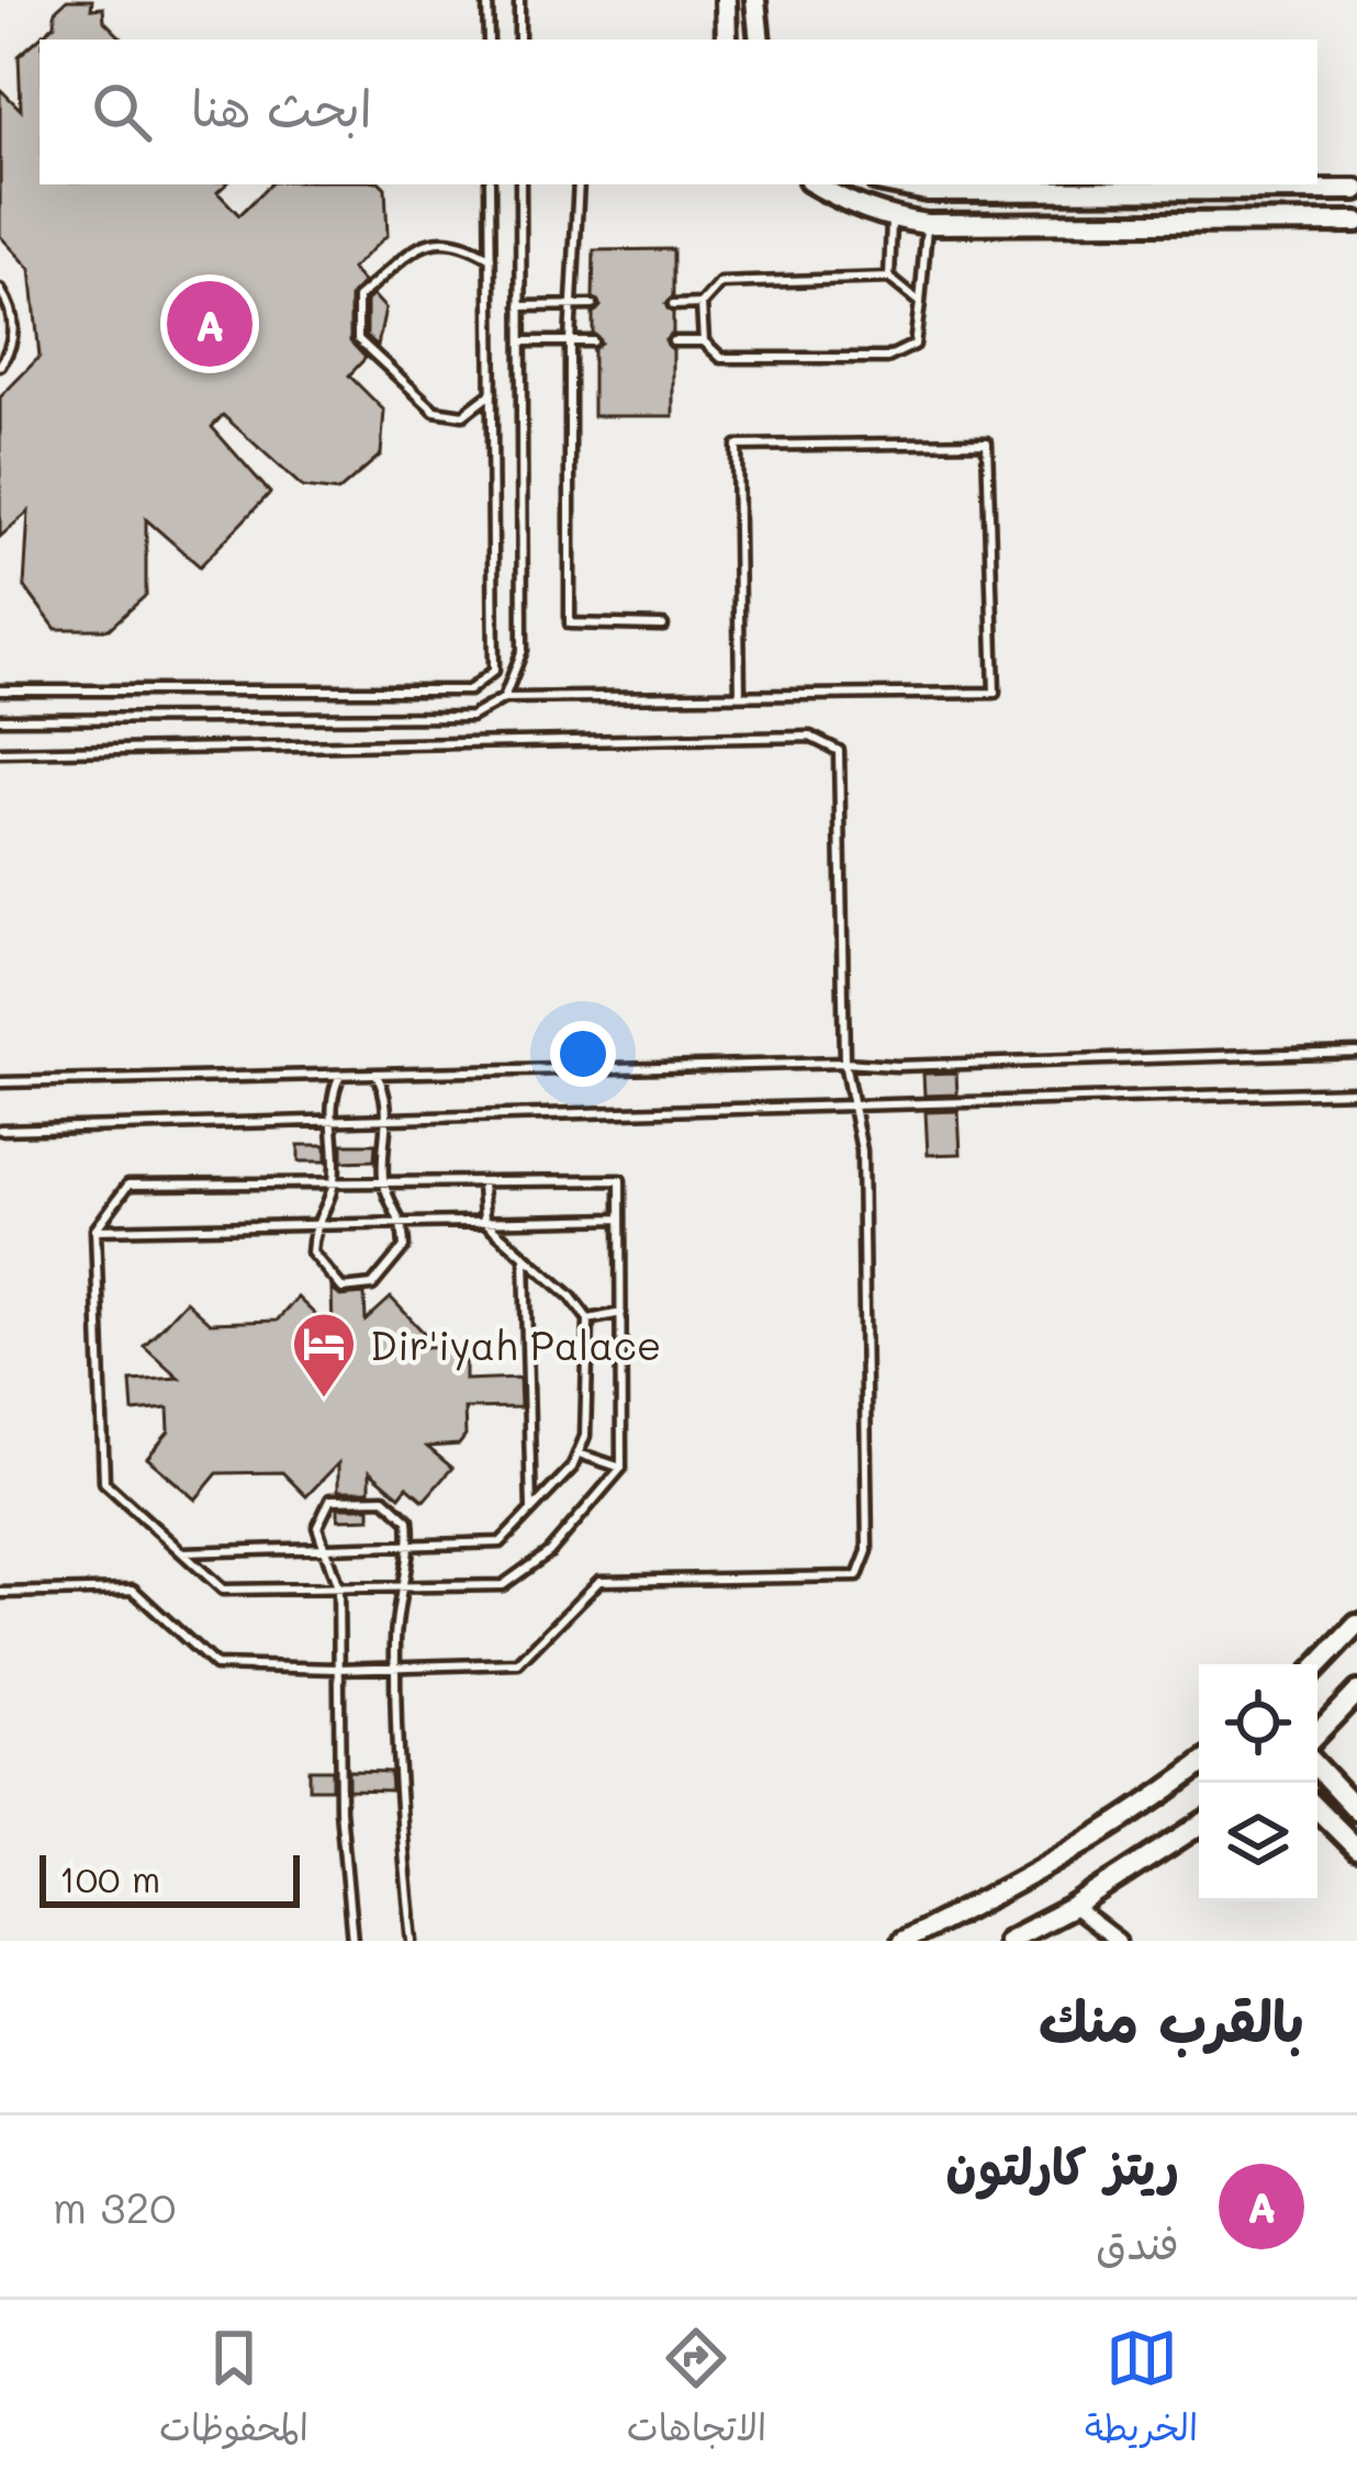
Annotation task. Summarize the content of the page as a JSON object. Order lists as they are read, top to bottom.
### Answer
{
  "places": {
    "hotel": ["Dir'iyah Palace"]
  },
  "scale_bar": "100 m",
  "page": {
    "search": "ابحث هنا",
    "pins": "A",
    "scale": "100 m",
    "heading": "بالقرب منك",
    "list": [
      {
        "mark": "A",
        "name": "ريتز كارلتون",
        "note": "فندق",
        "value": "320 m"
      }
    ],
    "nav": ["الخريطة", "الاتجاهات", "المحفوظات"]
  }
}
